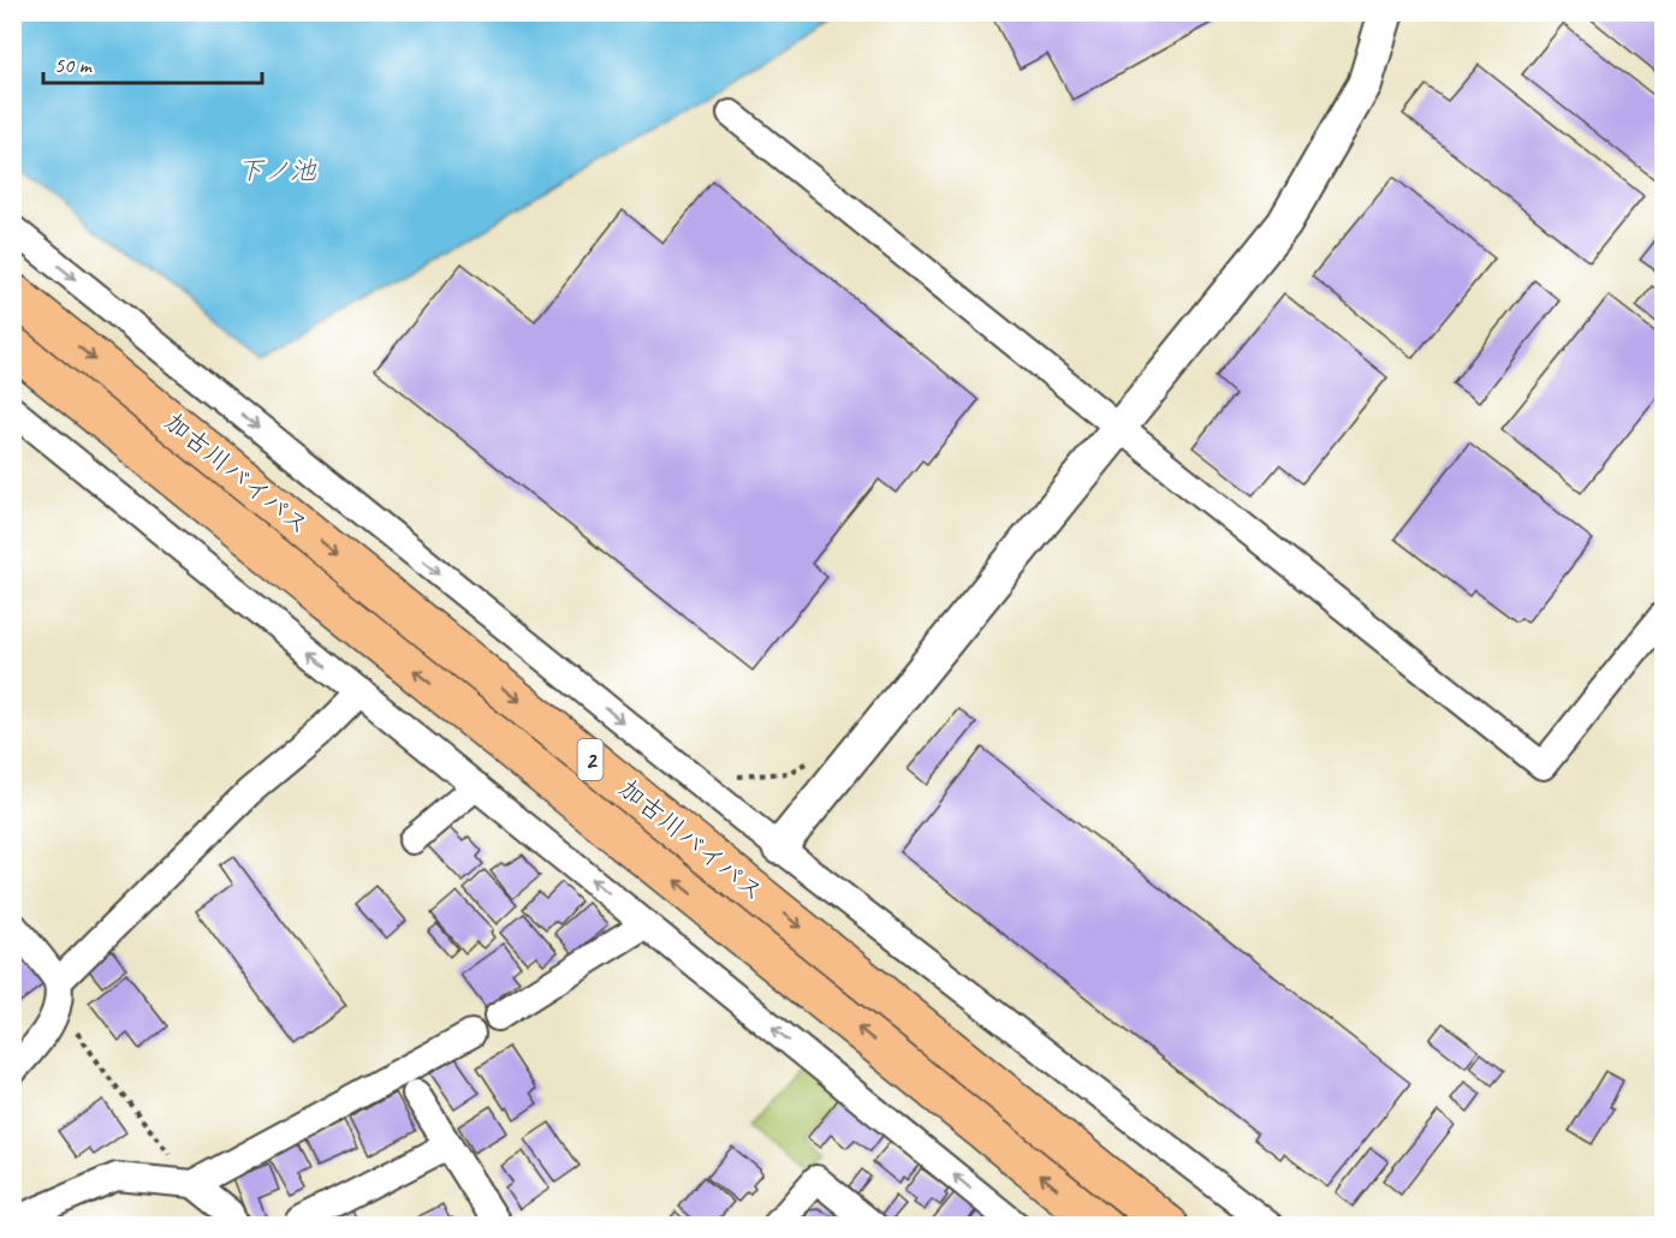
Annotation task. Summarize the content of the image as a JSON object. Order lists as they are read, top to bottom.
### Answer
{
  "streets": {
    "highway": ["加古川バイパス", "2"]
  },
  "water": ["下ノ池"],
  "scale_bar": "50 m"
}
